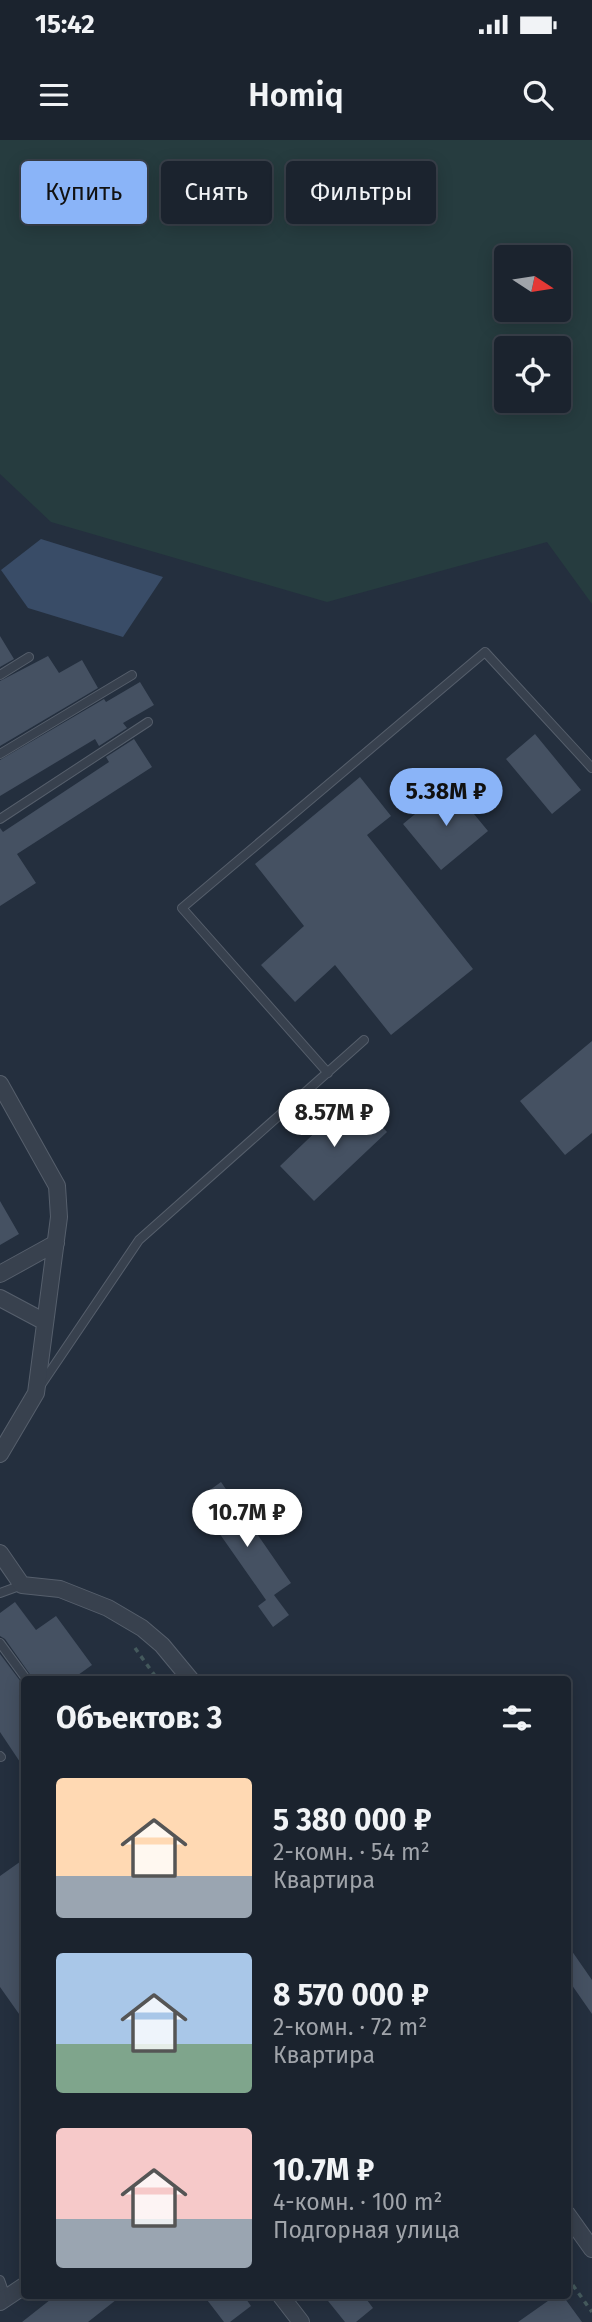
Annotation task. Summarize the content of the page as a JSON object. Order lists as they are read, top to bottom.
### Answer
{
  "north": "right",
  "page": {
    "status": "15:42",
    "header": "Homiq",
    "chip": ["Купить", "Снять", "Фильтры"],
    "price": ["5.38M ₽", "8.57M ₽", "10.7M ₽"],
    "heading": "Объектов: 3",
    "list": [
      {
        "name": "5 380 000 ₽",
        "note": "2-комн. · 54 m² · Квартира"
      },
      {
        "name": "8 570 000 ₽",
        "note": "2-комн. · 72 m² · Квартира"
      },
      {
        "name": "10.7M ₽",
        "note": "4-комн. · 100 m² · Подгорная улица"
      }
    ]
  }
}
